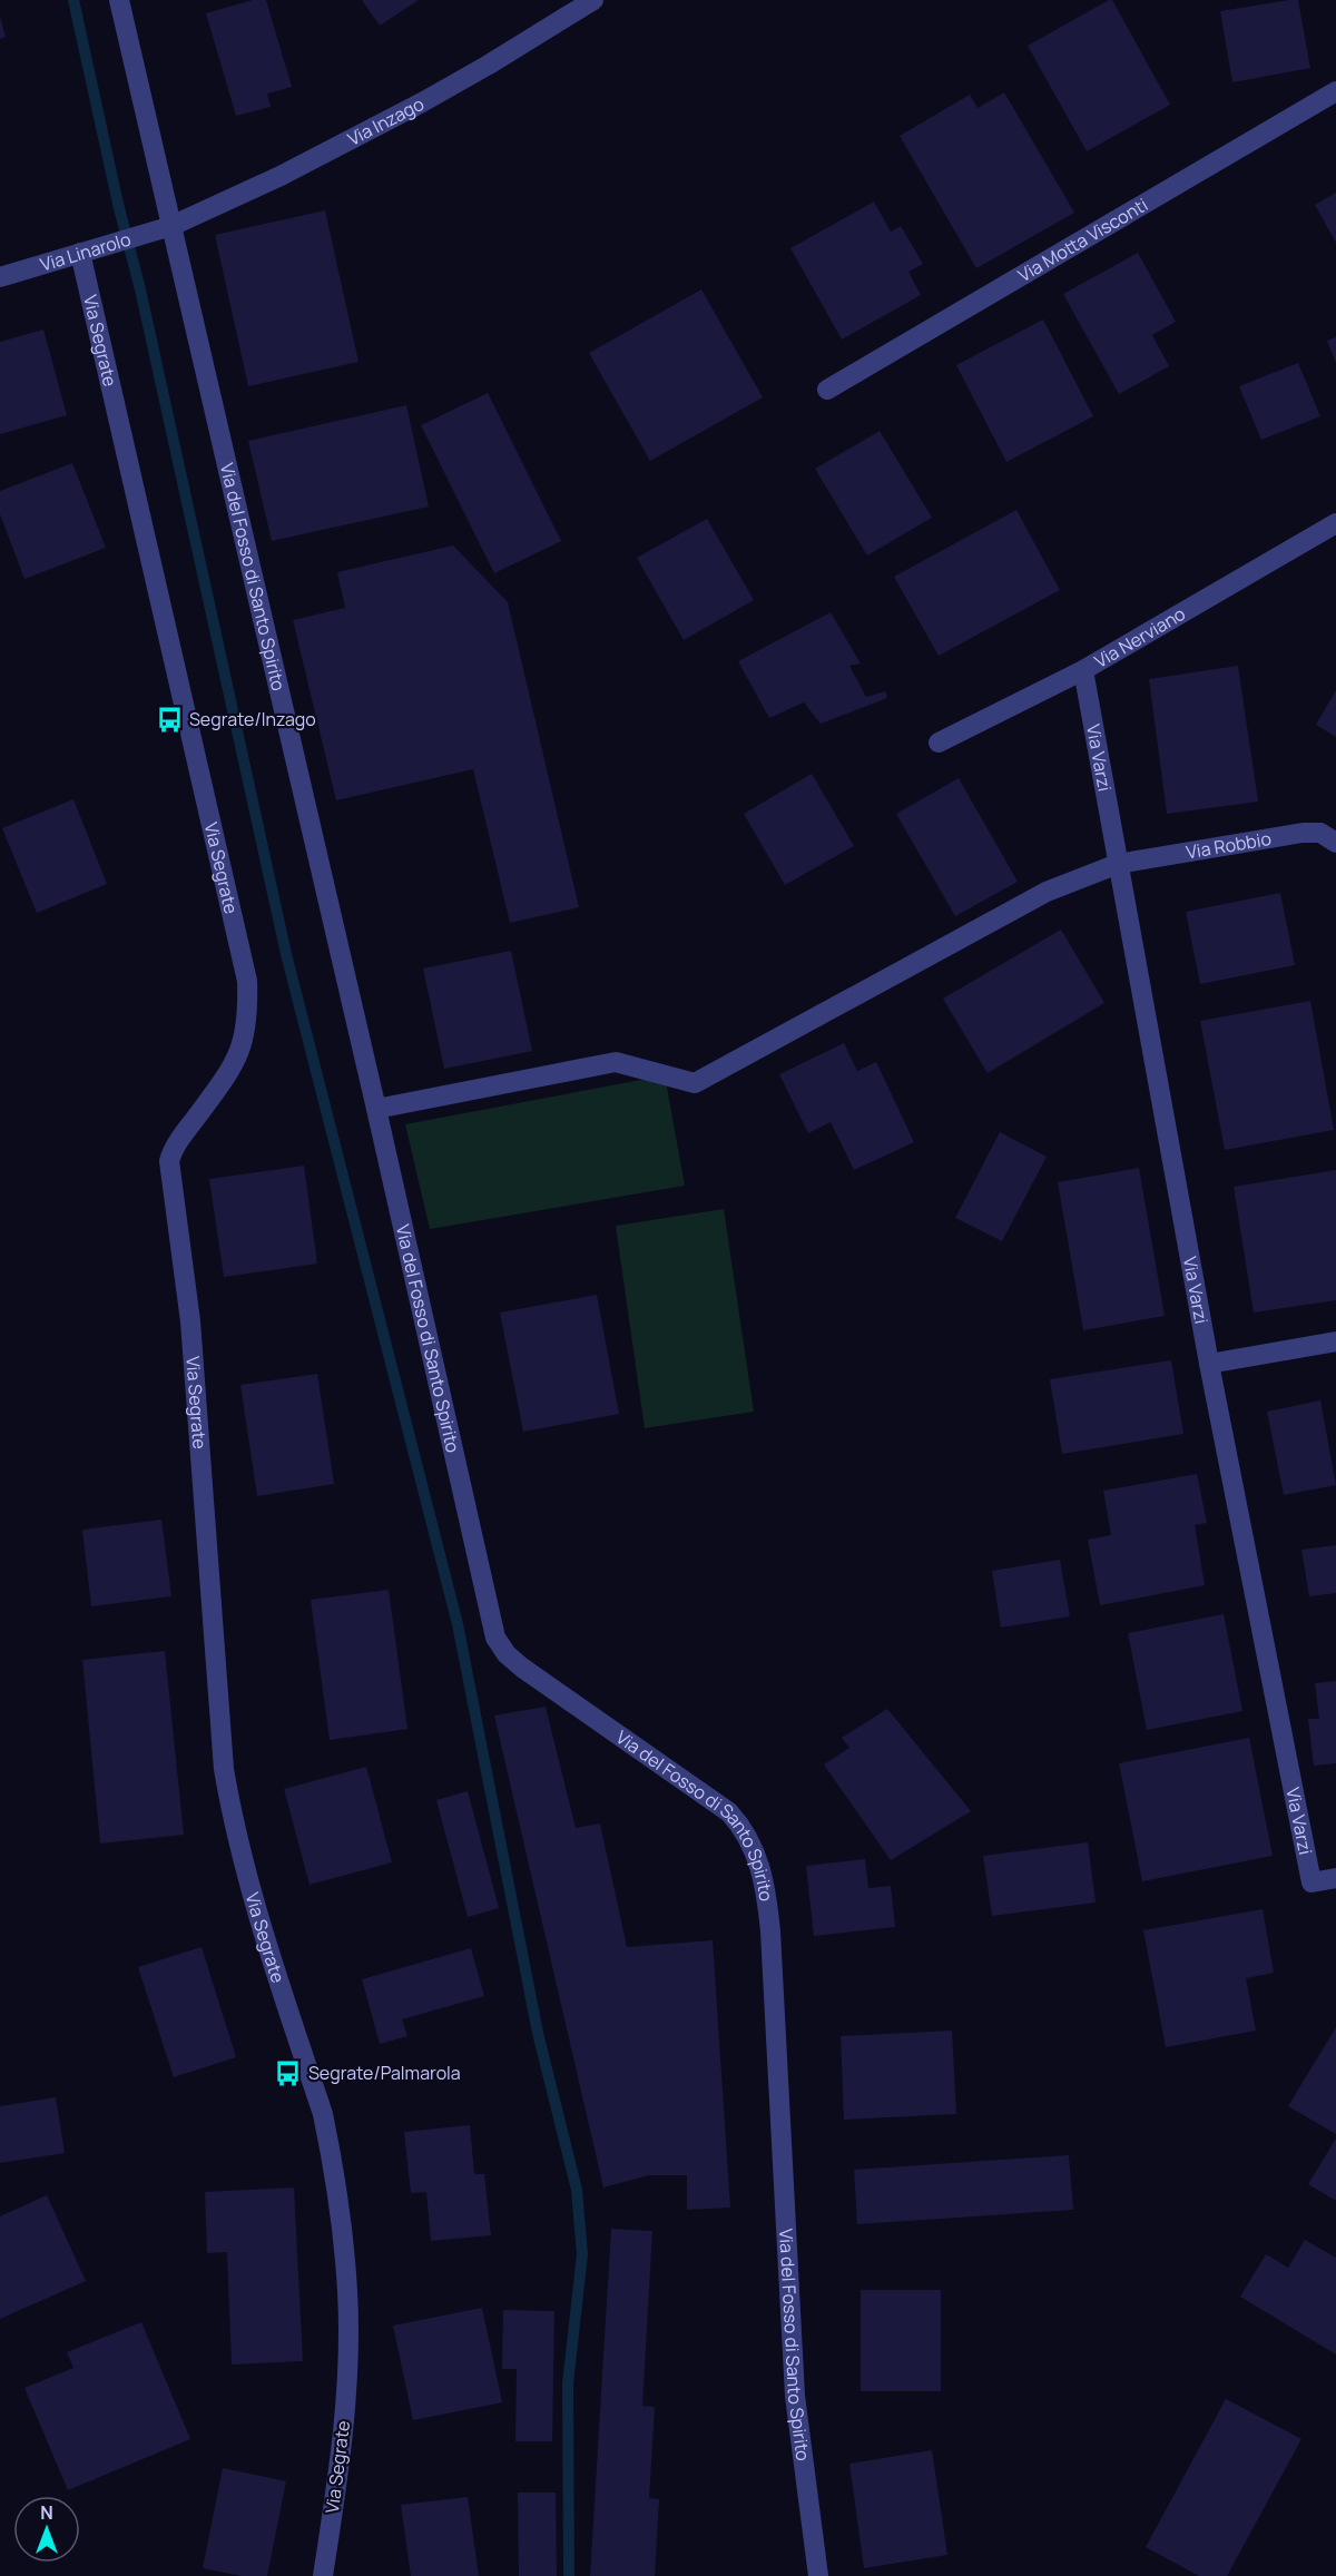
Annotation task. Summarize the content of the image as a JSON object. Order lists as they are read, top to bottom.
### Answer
{
  "streets": {
    "street": [
      "Via Inzago",
      "Via Motta Visconti",
      "Via Linarolo",
      "Via Segrate",
      "Via del Fosso di Santo Spirito",
      "Via Nerviano",
      "Via Varzi",
      "Via Robbio"
    ]
  },
  "crossings": [
    ["Via Inzago", "Via Linarolo"],
    ["Via Inzago", "Via del Fosso di Santo Spirito"],
    ["Via Linarolo", "Via Segrate"],
    ["Via Linarolo", "Via del Fosso di Santo Spirito"],
    ["Via del Fosso di Santo Spirito", "Via Robbio"],
    ["Via Nerviano", "Via Varzi"],
    ["Via Varzi", "Via Robbio"]
  ],
  "places": {
    "bus stop": ["Segrate/Inzago", "Segrate/Palmarola"]
  },
  "north": "top"
}
